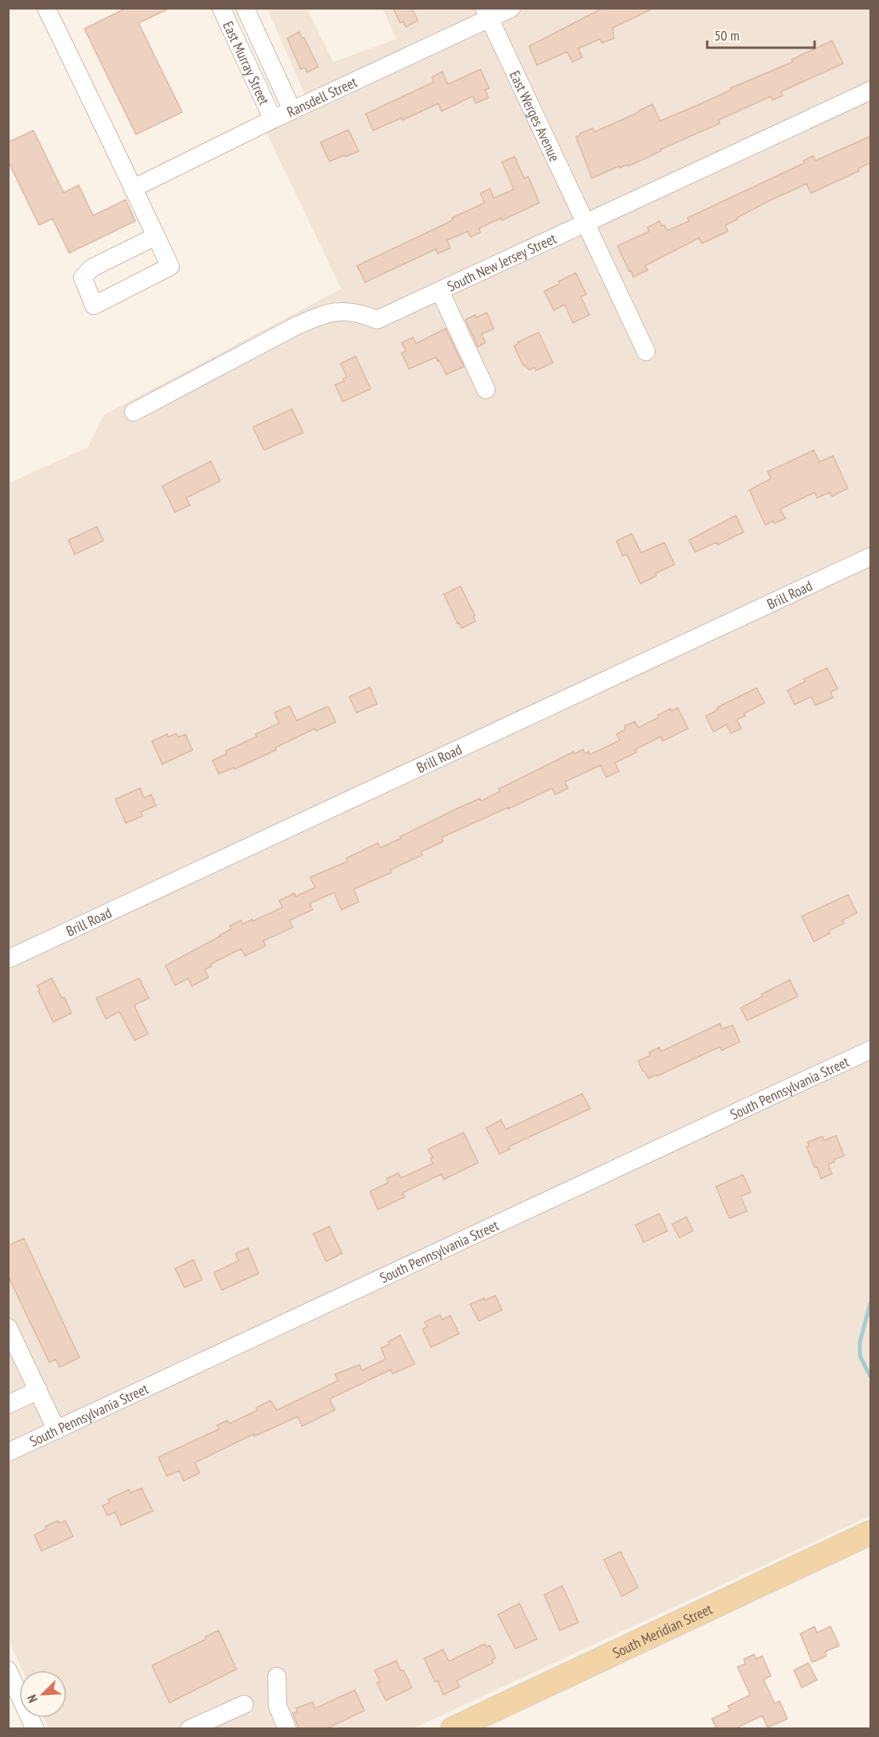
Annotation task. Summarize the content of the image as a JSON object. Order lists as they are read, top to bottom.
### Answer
{
  "streets": {
    "main road": ["South Meridian Street"],
    "street": [
      "East Murray Street",
      "Ransdell Street",
      "East Werges Avenue",
      "South New Jersey Street",
      "Brill Road",
      "South Pennsylvania Street"
    ]
  },
  "crossings": [
    ["East Murray Street", "Ransdell Street"],
    ["Ransdell Street", "East Werges Avenue"],
    ["East Werges Avenue", "South New Jersey Street"]
  ],
  "scale_bar": "50 m",
  "north": "bottom left"
}
